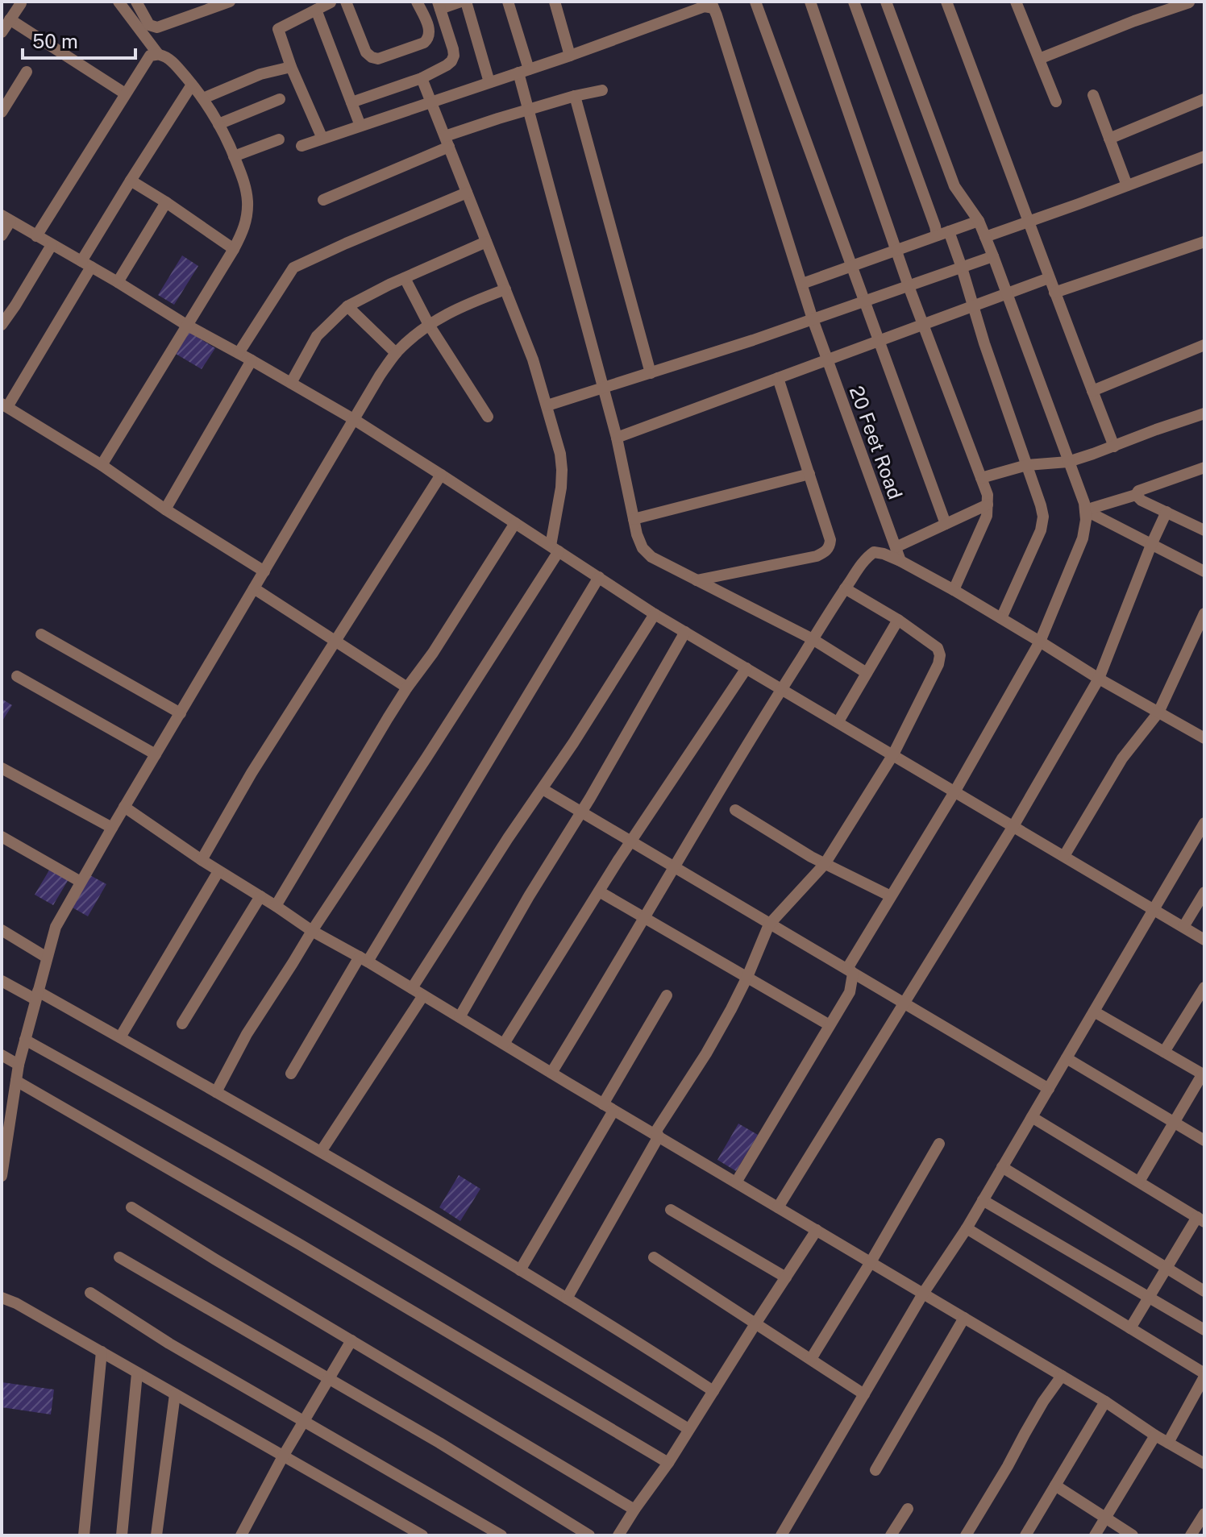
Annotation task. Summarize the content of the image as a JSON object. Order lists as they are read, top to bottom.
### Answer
{
  "streets": {
    "street": ["20 Feet Road"]
  },
  "scale_bar": "50 m"
}
